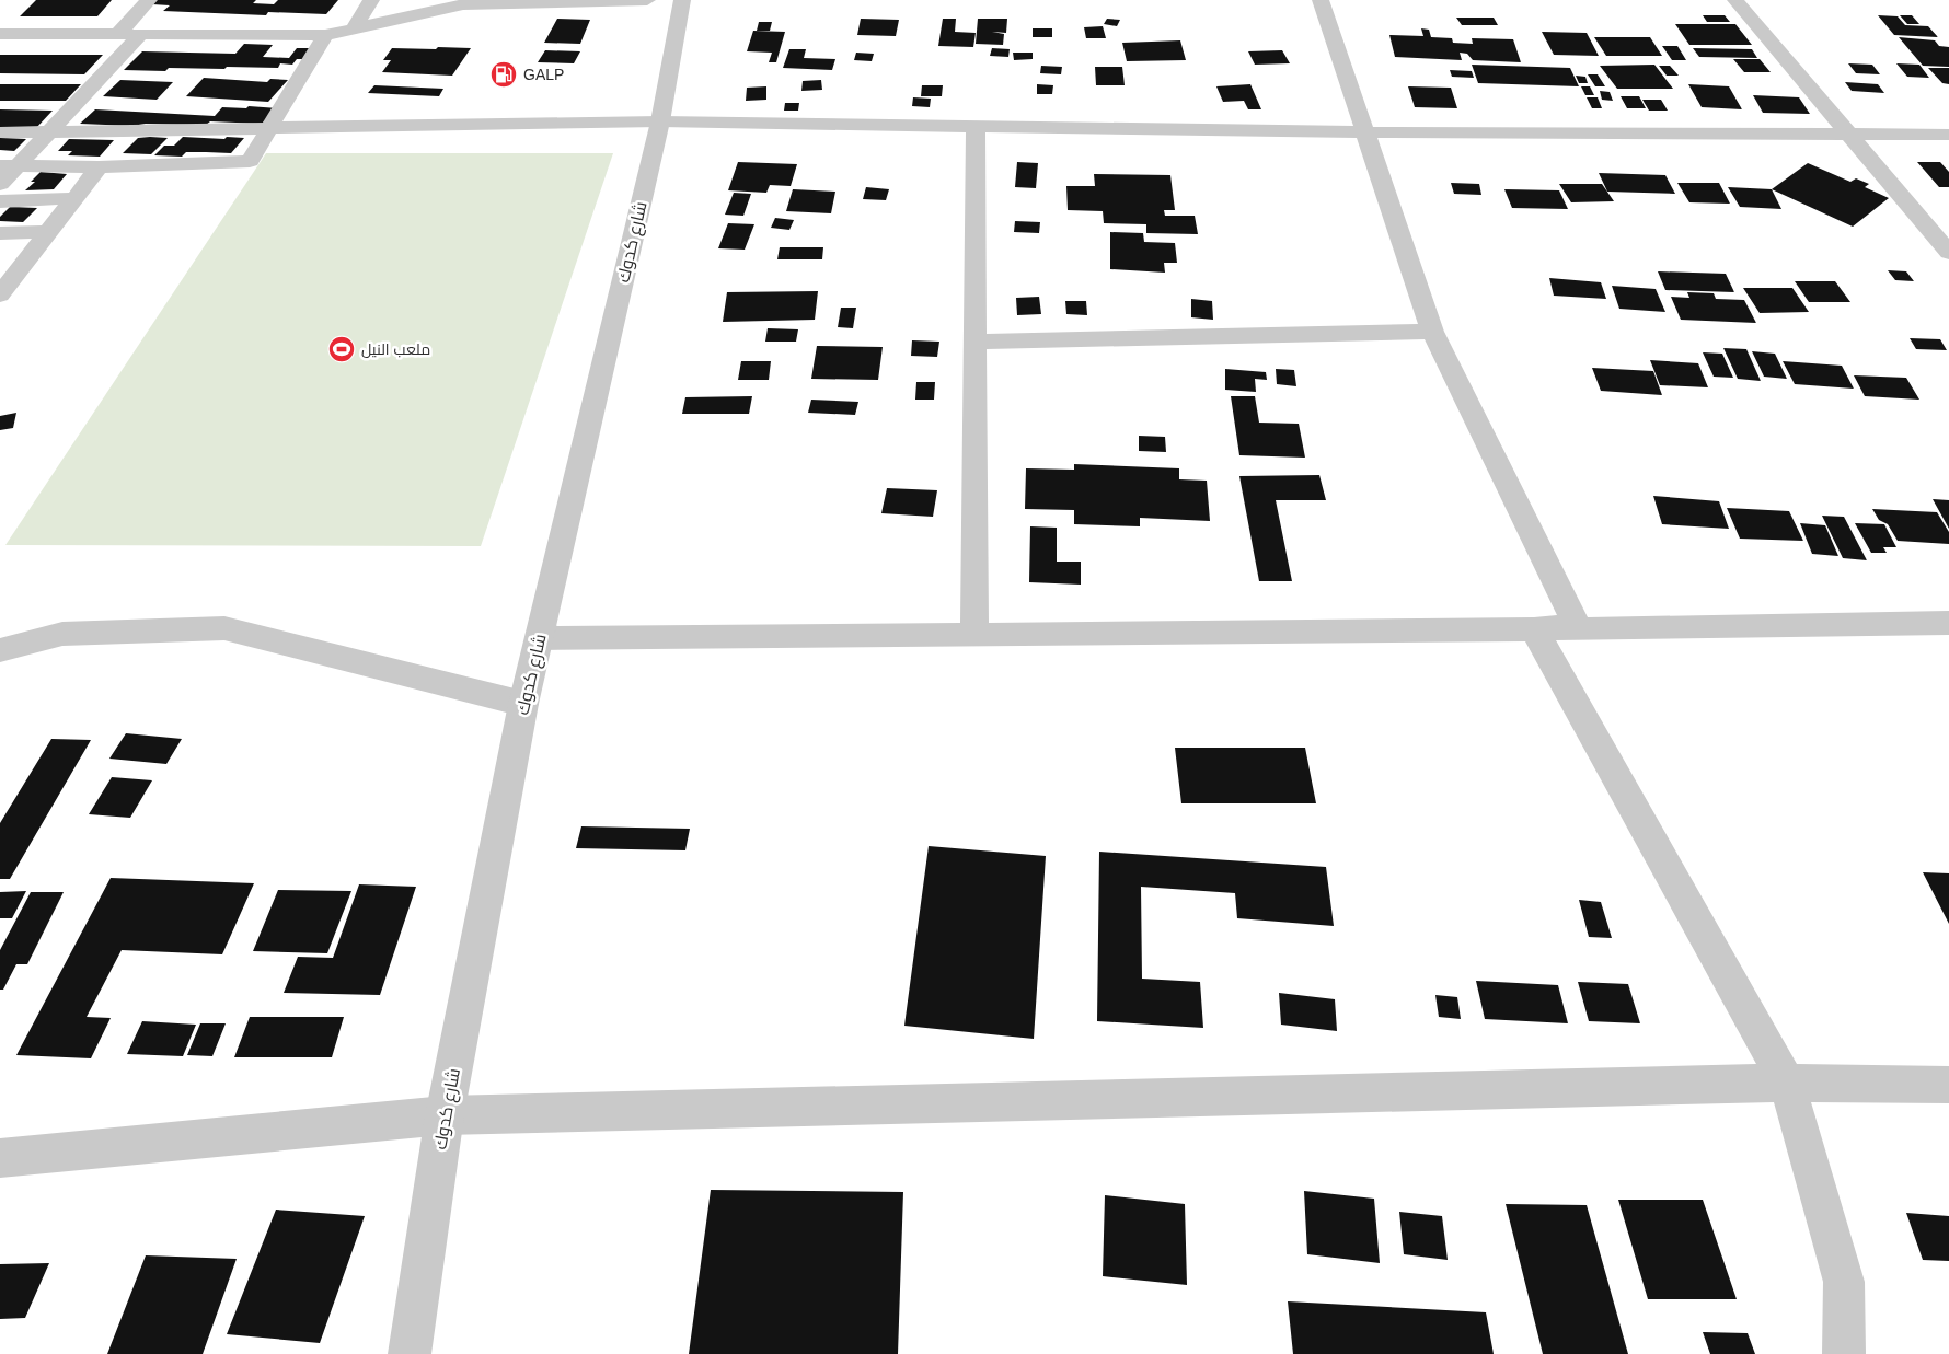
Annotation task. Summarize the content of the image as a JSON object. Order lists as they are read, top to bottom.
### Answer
{
  "streets": {
    "street": ["شارع كدوك"]
  },
  "places": {
    "fuel station": ["GALP"],
    "sports": ["ملعب النيل"]
  }
}
